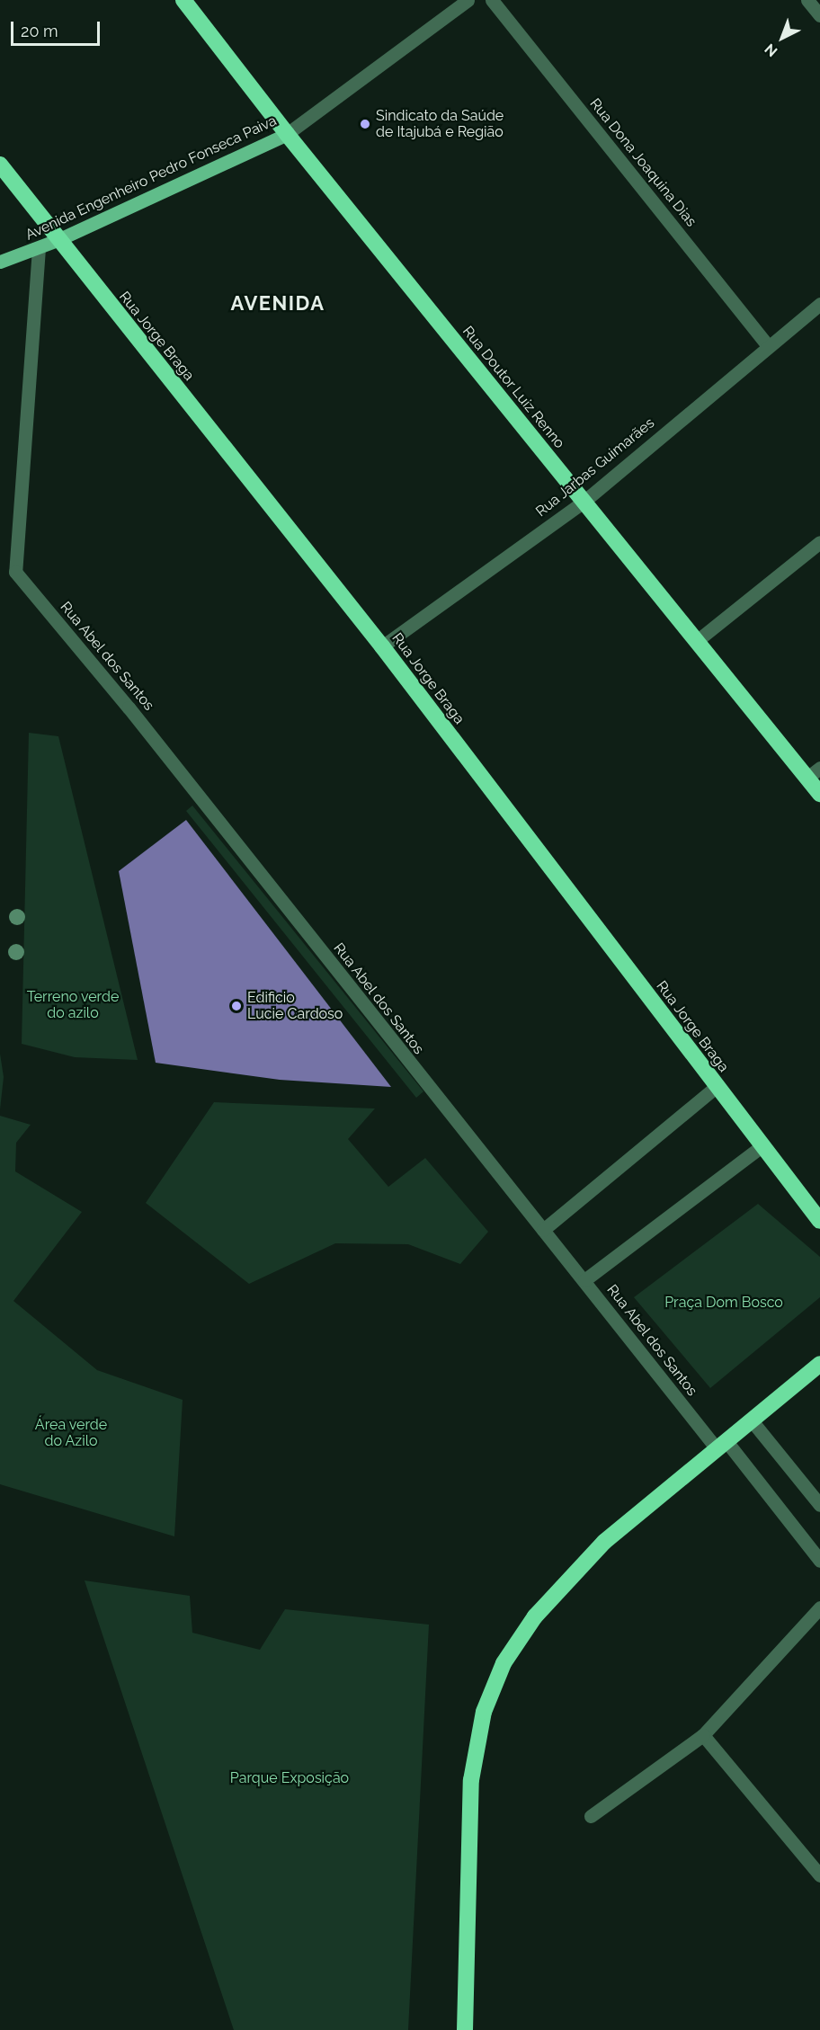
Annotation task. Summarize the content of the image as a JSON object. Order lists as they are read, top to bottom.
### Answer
{
  "streets": {
    "highway": ["Rua Jorge Braga", "Rua Doutor Luiz Renno"],
    "main road": ["Avenida Engenheiro Pedro Fonseca Paiva"],
    "street": ["Rua Dona Joaquina Dias", "Rua Jarbas Guimarães", "Rua Abel dos Santos"]
  },
  "crossings": [
    ["Rua Dona Joaquina Dias", "Rua Jarbas Guimarães"],
    ["Avenida Engenheiro Pedro Fonseca Paiva", "Rua Jorge Braga"],
    ["Avenida Engenheiro Pedro Fonseca Paiva", "Rua Doutor Luiz Renno"],
    ["Avenida Engenheiro Pedro Fonseca Paiva", "Rua Abel dos Santos"],
    ["Rua Jorge Braga", "Rua Jarbas Guimarães"],
    ["Rua Doutor Luiz Renno", "Rua Jarbas Guimarães"]
  ],
  "districts": ["AVENIDA"],
  "parks": [
    "Terreno verde do azilo",
    "Praça Dom Bosco",
    "Área verde do Azilo",
    "Parque Exposição"
  ],
  "places": ["Sindicato da Saúde de Itajubá e Região", "Edificio Lucie Cardoso"],
  "scale_bar": "20 m",
  "north": "bottom left"
}
